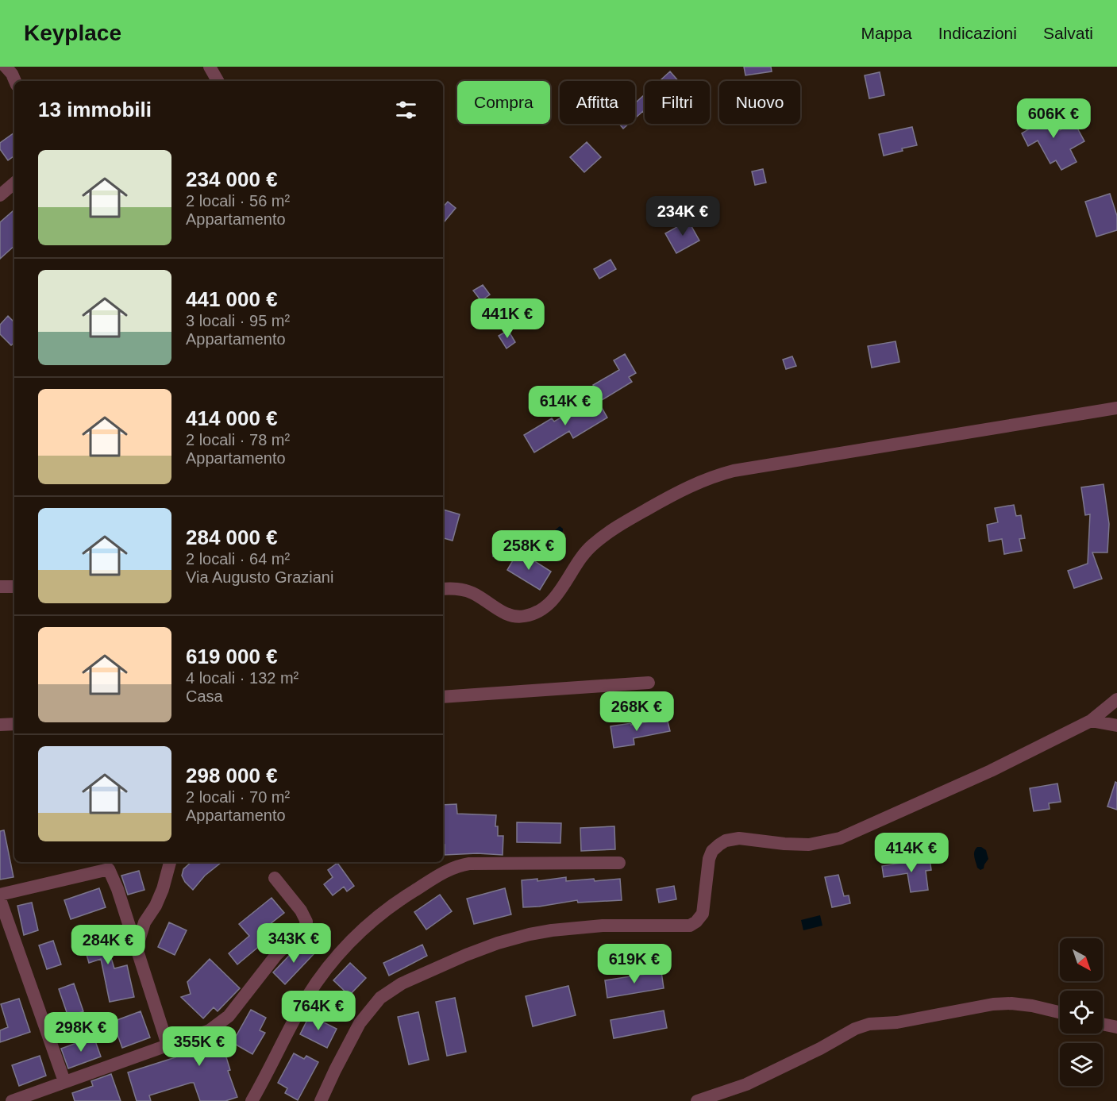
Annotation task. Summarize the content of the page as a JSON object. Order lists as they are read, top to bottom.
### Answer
{
  "north": "bottom right",
  "page": {
    "header": "Keyplace",
    "nav": ["Mappa", "Indicazioni", "Salvati"],
    "chip": [
      "Compra",
      "Affitta",
      "Filtri",
      "Nuovo"
    ],
    "heading": "13 immobili",
    "price": [
      "606K €",
      "234K €",
      "441K €",
      "614K €",
      "258K €",
      "268K €",
      "414K €",
      "343K €",
      "284K €",
      "619K €",
      "764K €",
      "298K €",
      "355K €"
    ],
    "list": [
      {
        "name": "234 000 €",
        "note": "2 locali · 56 m² · Appartamento"
      },
      {
        "name": "441 000 €",
        "note": "3 locali · 95 m² · Appartamento"
      },
      {
        "name": "414 000 €",
        "note": "2 locali · 78 m² · Appartamento"
      },
      {
        "name": "284 000 €",
        "note": "2 locali · 64 m² · Via Augusto Graziani"
      },
      {
        "name": "619 000 €",
        "note": "4 locali · 132 m² · Casa"
      },
      {
        "name": "298 000 €",
        "note": "2 locali · 70 m² · Appartamento"
      }
    ]
  }
}
